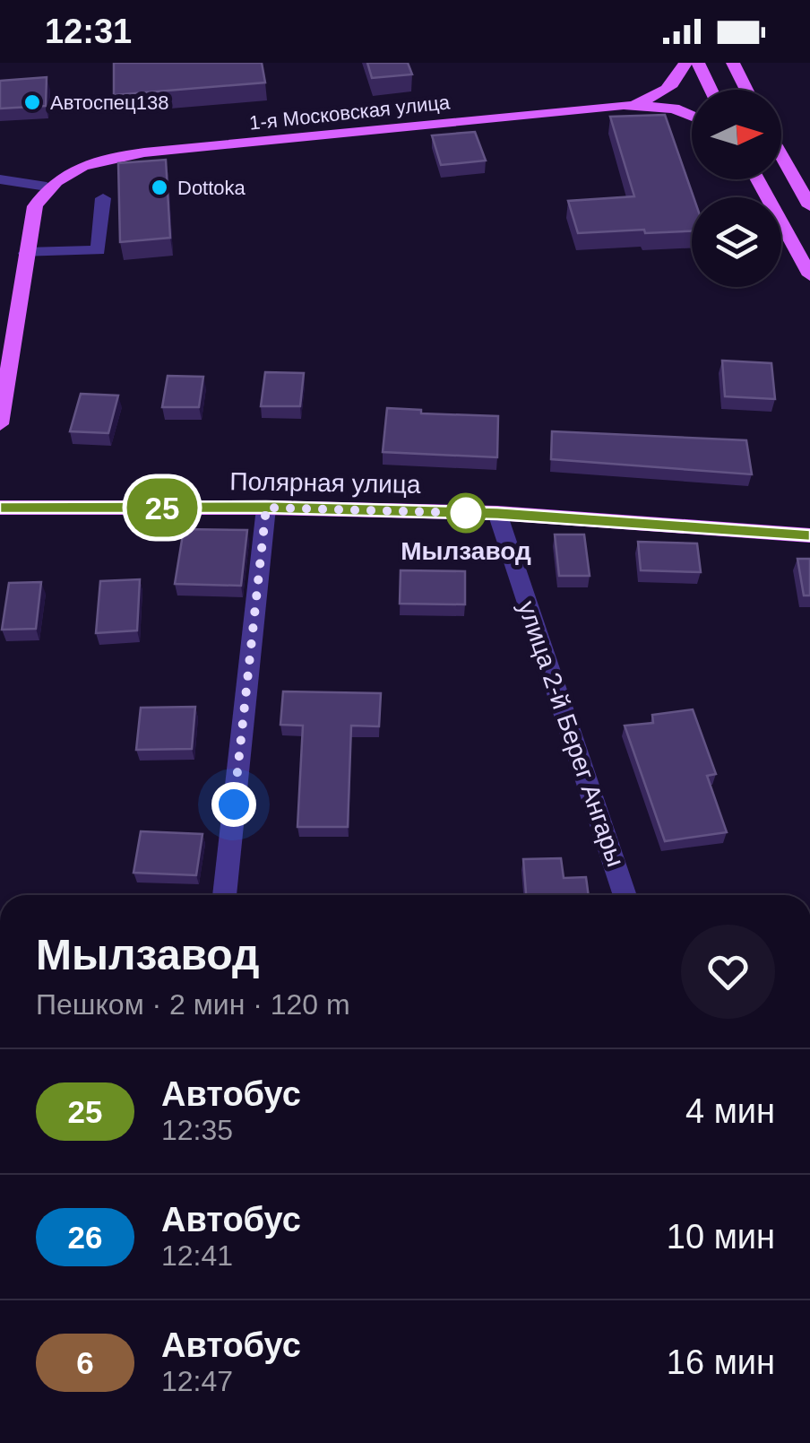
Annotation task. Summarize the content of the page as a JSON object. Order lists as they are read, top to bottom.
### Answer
{
  "streets": {
    "main road": ["1-я Московская улица", "Полярная улица"],
    "street": ["улица 2-й Берег Ангары"]
  },
  "crossings": [
    ["Полярная улица", "улица 2-й Берег Ангары"]
  ],
  "places": ["Автоспец138", "Dottoka", "Мылзавод"],
  "lines": ["bus line 25"],
  "north": "right",
  "page": {
    "status": "12:31",
    "on_map": "25",
    "heading": ["Мылзавод", "Пешком · 2 мин · 120 m"],
    "list": [
      {
        "mark": "25",
        "name": "Автобус",
        "note": "12:35",
        "value": "4 мин"
      },
      {
        "mark": "26",
        "name": "Автобус",
        "note": "12:41",
        "value": "10 мин"
      },
      {
        "mark": "6",
        "name": "Автобус",
        "note": "12:47",
        "value": "16 мин"
      }
    ]
  }
}
